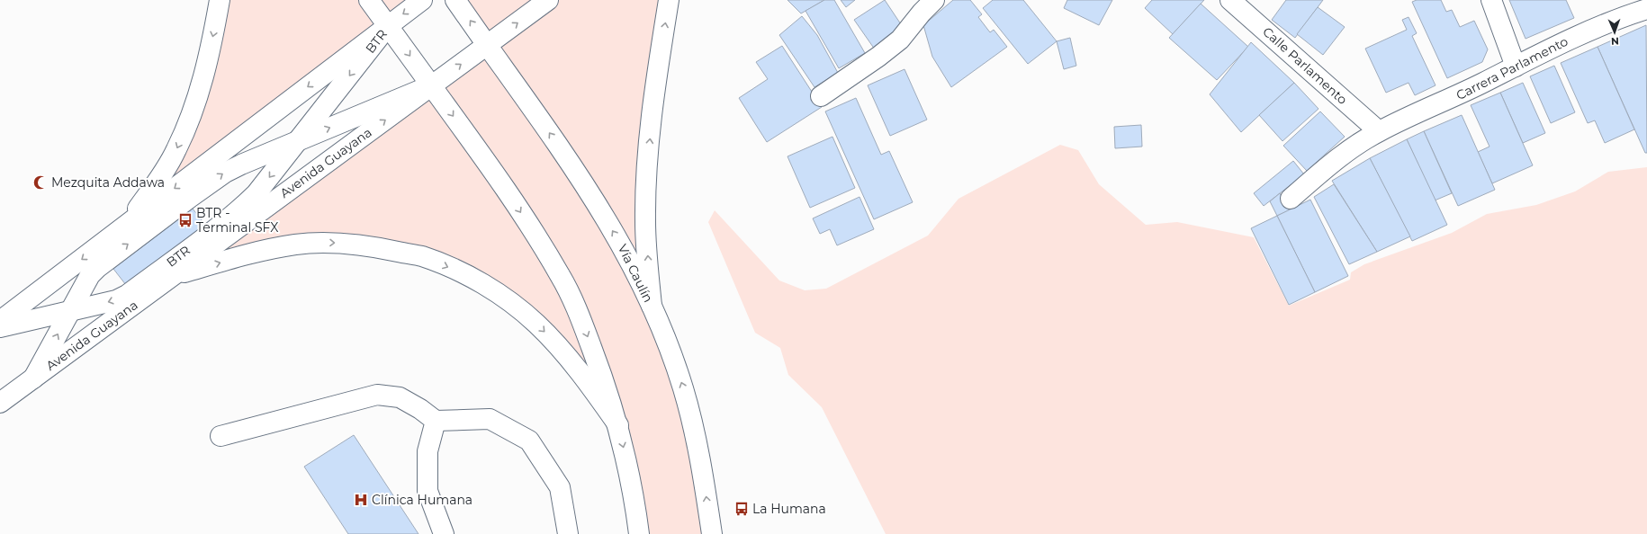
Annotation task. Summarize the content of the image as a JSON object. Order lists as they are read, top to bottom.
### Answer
{
  "streets": {
    "main road": [
      "BTR",
      "Calle Parlamento",
      "Carrera Parlamento",
      "Avenida Guayana",
      "Vía Caulín"
    ]
  },
  "crossings": [
    ["BTR", "Avenida Guayana"],
    ["Calle Parlamento", "Carrera Parlamento"],
    ["Avenida Guayana", "Vía Caulín"]
  ],
  "places": {
    "mosque": ["Mezquita Addawa"],
    "bus stop": ["BTR - Terminal SFX", "La Humana"],
    "hospital": ["Clínica Humana"]
  },
  "north": "bottom"
}
